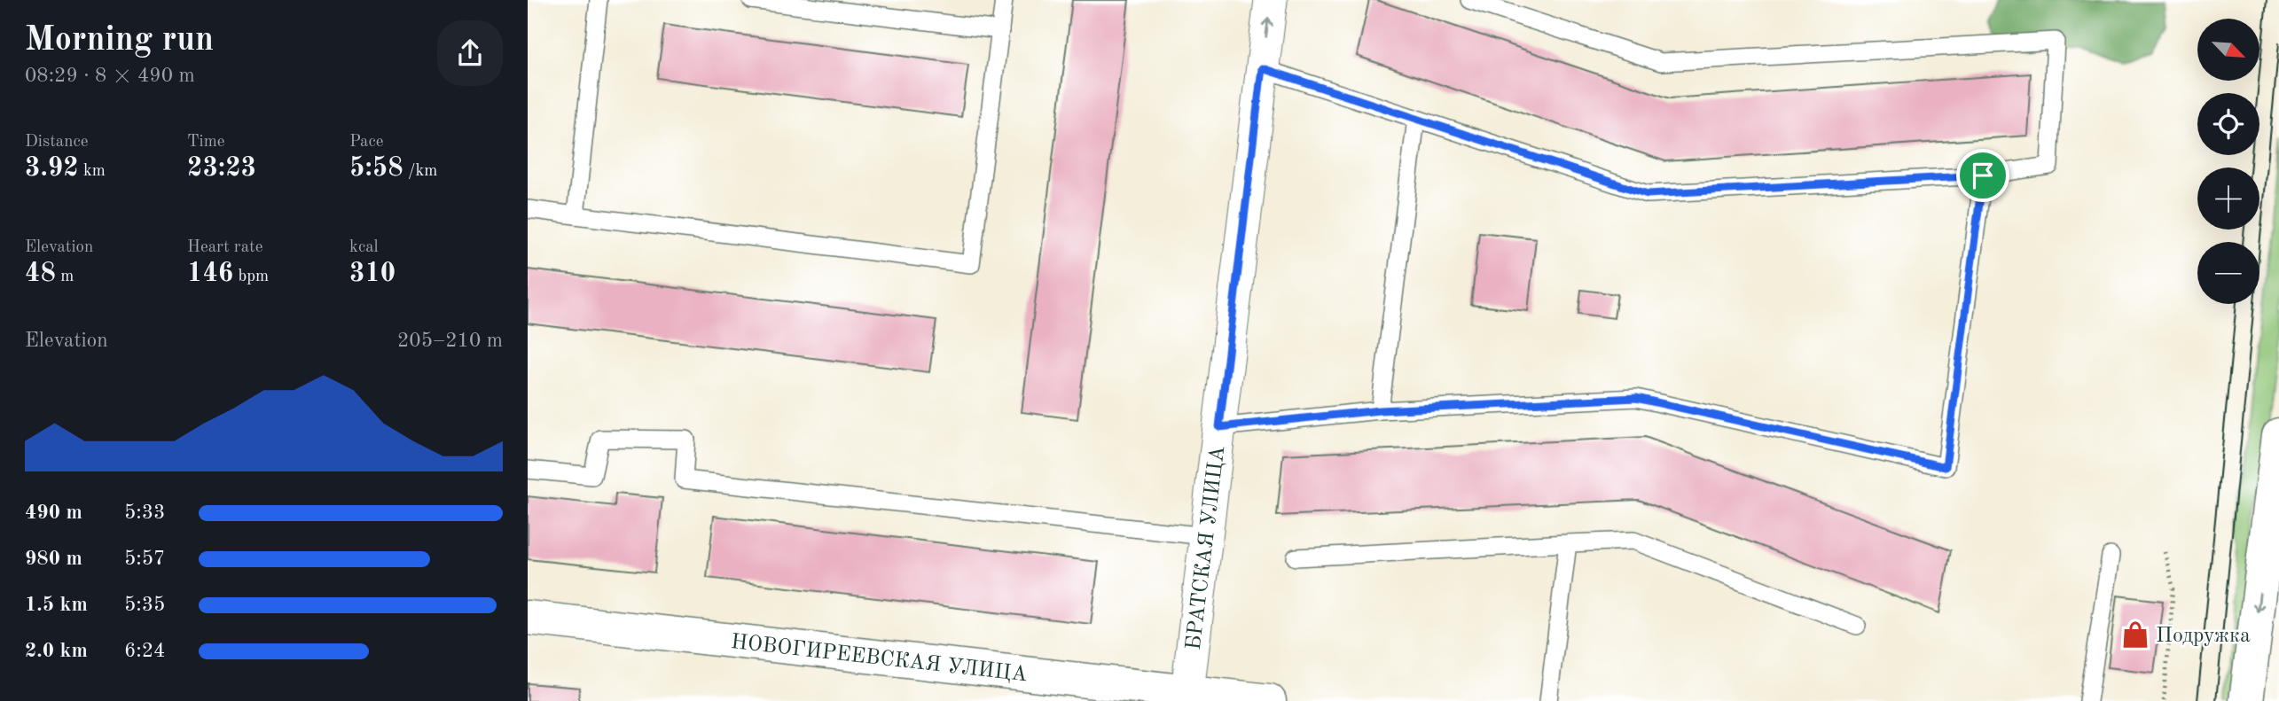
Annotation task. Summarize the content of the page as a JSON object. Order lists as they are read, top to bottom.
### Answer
{
  "streets": {
    "street": ["БРАТСКАЯ УЛИЦА", "НОВОГИРЕЕВСКАЯ УЛИЦА"]
  },
  "crossings": [
    ["БРАТСКАЯ УЛИЦА", "НОВОГИРЕЕВСКАЯ УЛИЦА"]
  ],
  "places": {
    "shop": ["Подружка"]
  },
  "north": "bottom right",
  "page": {
    "heading": ["Morning run", "08:29 · 8 × 490 m"],
    "map_buttons": ["+", "−"],
    "stats": [
      ["Distance", "3.92 km"],
      ["Time", "23:23"],
      ["Pace", "5:58 /km"],
      ["Elevation", "48 m"],
      ["Heart rate", "146 bpm"],
      ["kcal", "310"]
    ],
    "chart": ["Elevation", "205–210 m"],
    "list": [
      {
        "name": "490 m",
        "note": "5:33"
      },
      {
        "name": "980 m",
        "note": "5:57"
      },
      {
        "name": "1.5 km",
        "note": "5:35"
      },
      {
        "name": "2.0 km",
        "note": "6:24"
      }
    ]
  }
}
